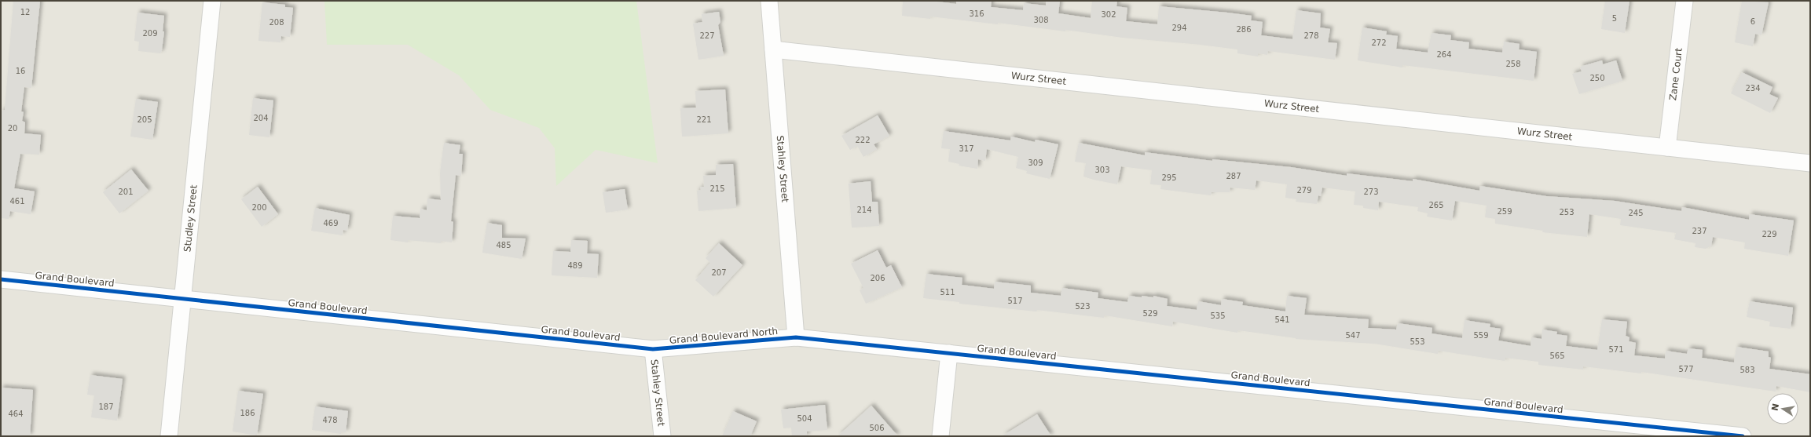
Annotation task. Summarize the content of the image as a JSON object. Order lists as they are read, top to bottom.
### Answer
{
  "streets": {
    "street": [
      "Zane Court",
      "Wurz Street",
      "Stahley Street",
      "Studley Street",
      "Grand Boulevard",
      "Grand Boulevard North"
    ]
  },
  "crossings": [
    ["Zane Court", "Wurz Street"],
    ["Wurz Street", "Stahley Street"],
    ["Stahley Street", "Grand Boulevard"],
    ["Stahley Street", "Grand Boulevard North"],
    ["Studley Street", "Grand Boulevard"],
    ["Grand Boulevard", "Grand Boulevard North"]
  ],
  "house_numbers": [
    "12",
    "316",
    "302",
    "5",
    "308",
    "6",
    "208",
    "294",
    "286",
    "209",
    "227",
    "278",
    "272",
    "264",
    "258",
    "16",
    "250",
    "234",
    "204",
    "205",
    "221",
    "20",
    "222",
    "317",
    "309",
    "303",
    "287",
    "295",
    "215",
    "279",
    "201",
    "273",
    "461",
    "265",
    "200",
    "214",
    "259",
    "253",
    "245",
    "469",
    "237",
    "229",
    "485",
    "489",
    "207",
    "206",
    "511",
    "517",
    "523",
    "529",
    "535",
    "541",
    "547",
    "559",
    "553",
    "571",
    "565",
    "577",
    "583",
    "187",
    "186",
    "464",
    "504",
    "478",
    "506"
  ],
  "north": "left"
}
